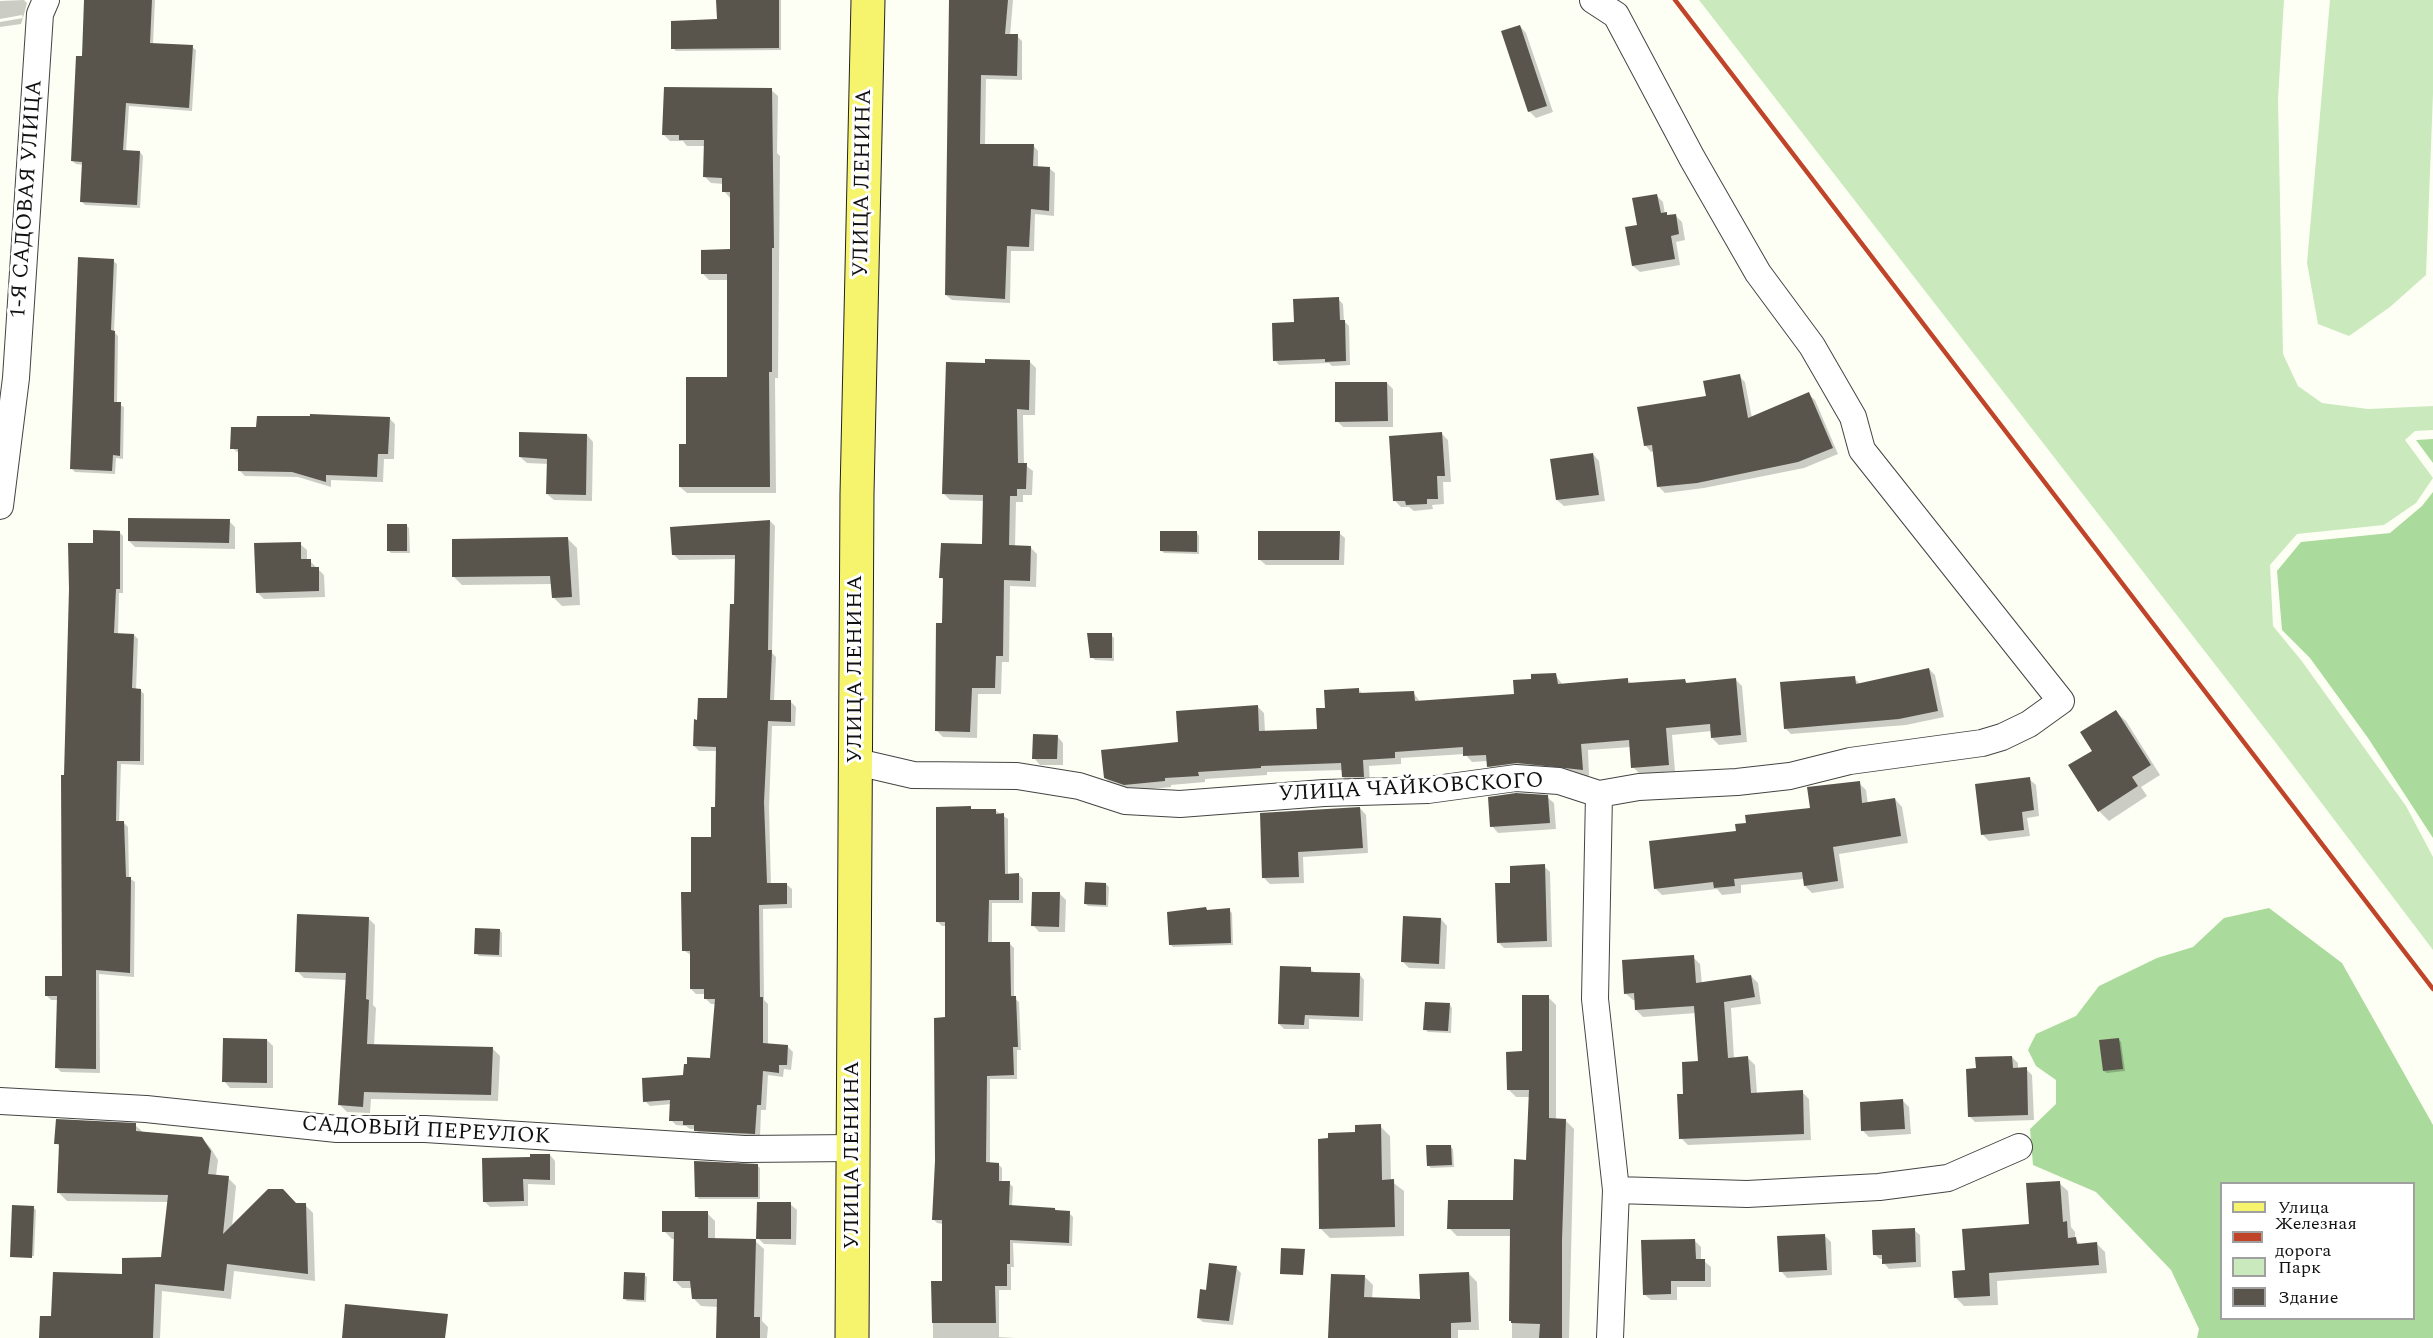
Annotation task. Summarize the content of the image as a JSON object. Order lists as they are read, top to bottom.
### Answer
{
  "streets": {
    "main road": ["УЛИЦА ЛЕНИНА"],
    "street": ["1-Я САДОВАЯ УЛИЦА", "УЛИЦА ЧАЙКОВСКОГО", "САДОВЫЙ ПЕРЕУЛОК"]
  },
  "crossings": [
    ["УЛИЦА ЛЕНИНА", "УЛИЦА ЧАЙКОВСКОГО"],
    ["УЛИЦА ЛЕНИНА", "САДОВЫЙ ПЕРЕУЛОК"]
  ],
  "legend": [
    "Улица",
    "Железная дорога",
    "Парк",
    "Здание"
  ]
}
